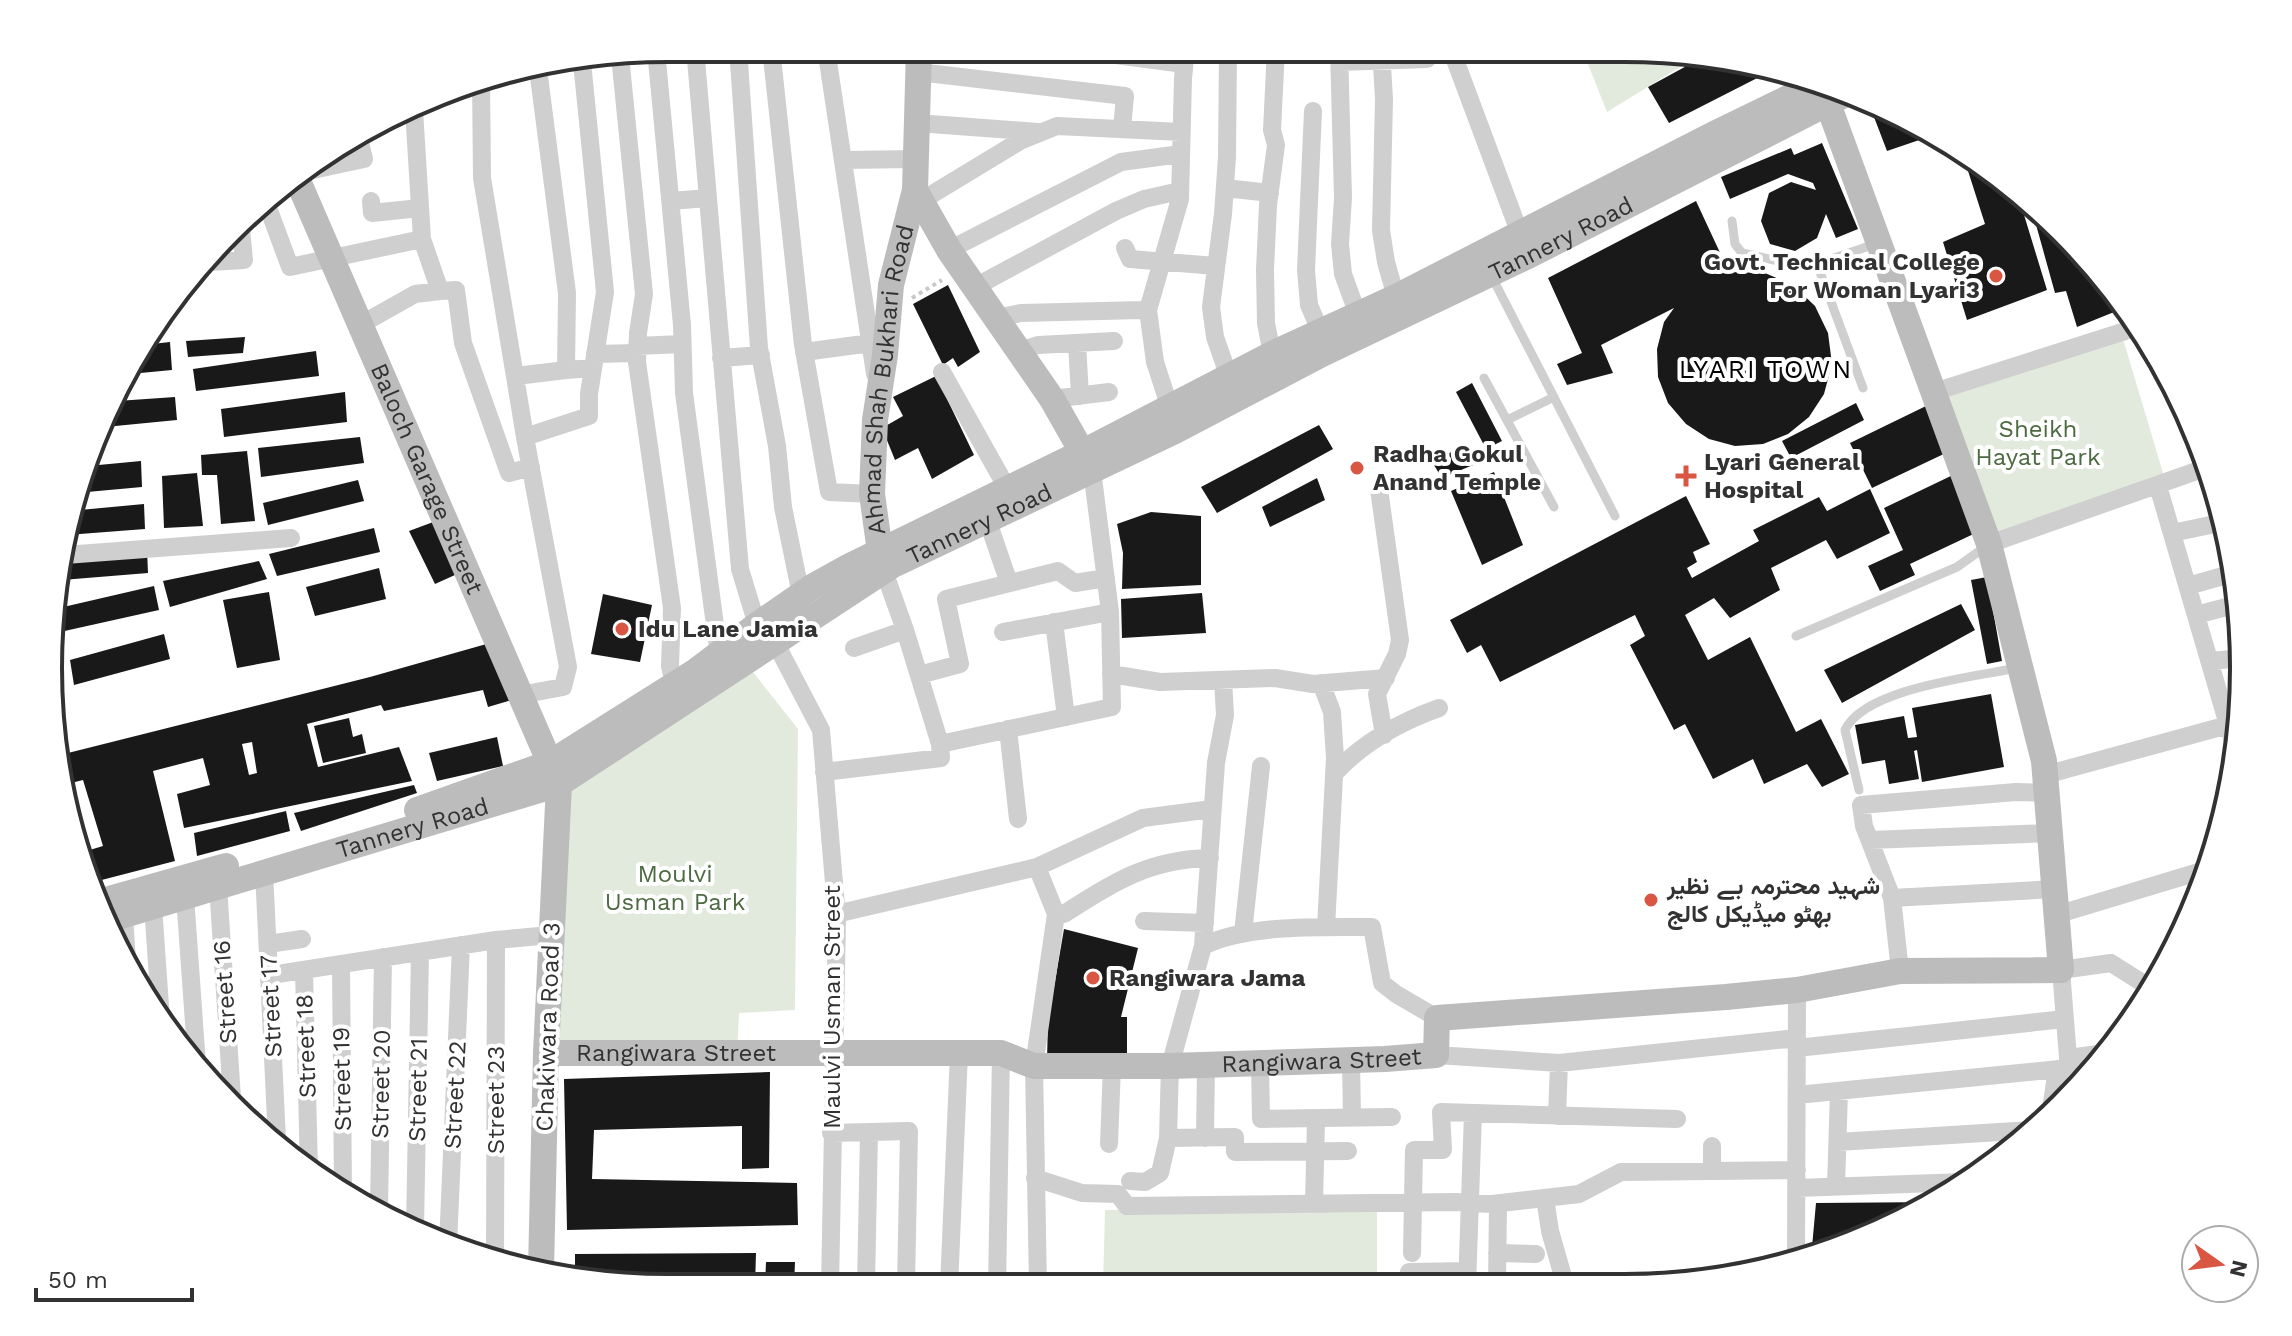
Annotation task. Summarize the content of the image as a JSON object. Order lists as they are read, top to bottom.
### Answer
{
  "streets": {
    "street": [
      "Tannery Road",
      "Ahmad Shah Bukhari Road",
      "Baloch Garage Street",
      "Street 16",
      "Street 17",
      "Maulvi Usman Street",
      "Chakiwara Road 3",
      "Street 18",
      "Rangiwara Street",
      "Street 19",
      "Street 20",
      "Street 21",
      "Street 22",
      "Street 23"
    ]
  },
  "crossings": [
    ["Tannery Road", "Ahmad Shah Bukhari Road"],
    ["Tannery Road", "Baloch Garage Street"],
    ["Tannery Road", "Street 16"],
    ["Tannery Road", "Street 17"],
    ["Tannery Road", "Maulvi Usman Street"],
    ["Tannery Road", "Chakiwara Road 3"],
    ["Baloch Garage Street", "Chakiwara Road 3"],
    ["Maulvi Usman Street", "Rangiwara Street"],
    ["Chakiwara Road 3", "Rangiwara Street"]
  ],
  "districts": ["LYARI TOWN"],
  "parks": ["Sheikh Hayat Park", "Moulvi Usman Park"],
  "places": {
    "other": [
      "Govt. Technical College For Woman Lyari3",
      "Radha Gokul Anand Temple",
      "Idu Lane Jamia",
      "شہید محترمہ بے نظیر بھٹو میڈیکل کالج",
      "Rangiwara Jama"
    ],
    "health": ["Lyari General Hospital"]
  },
  "scale_bar": "50 m",
  "north": "right"
}
